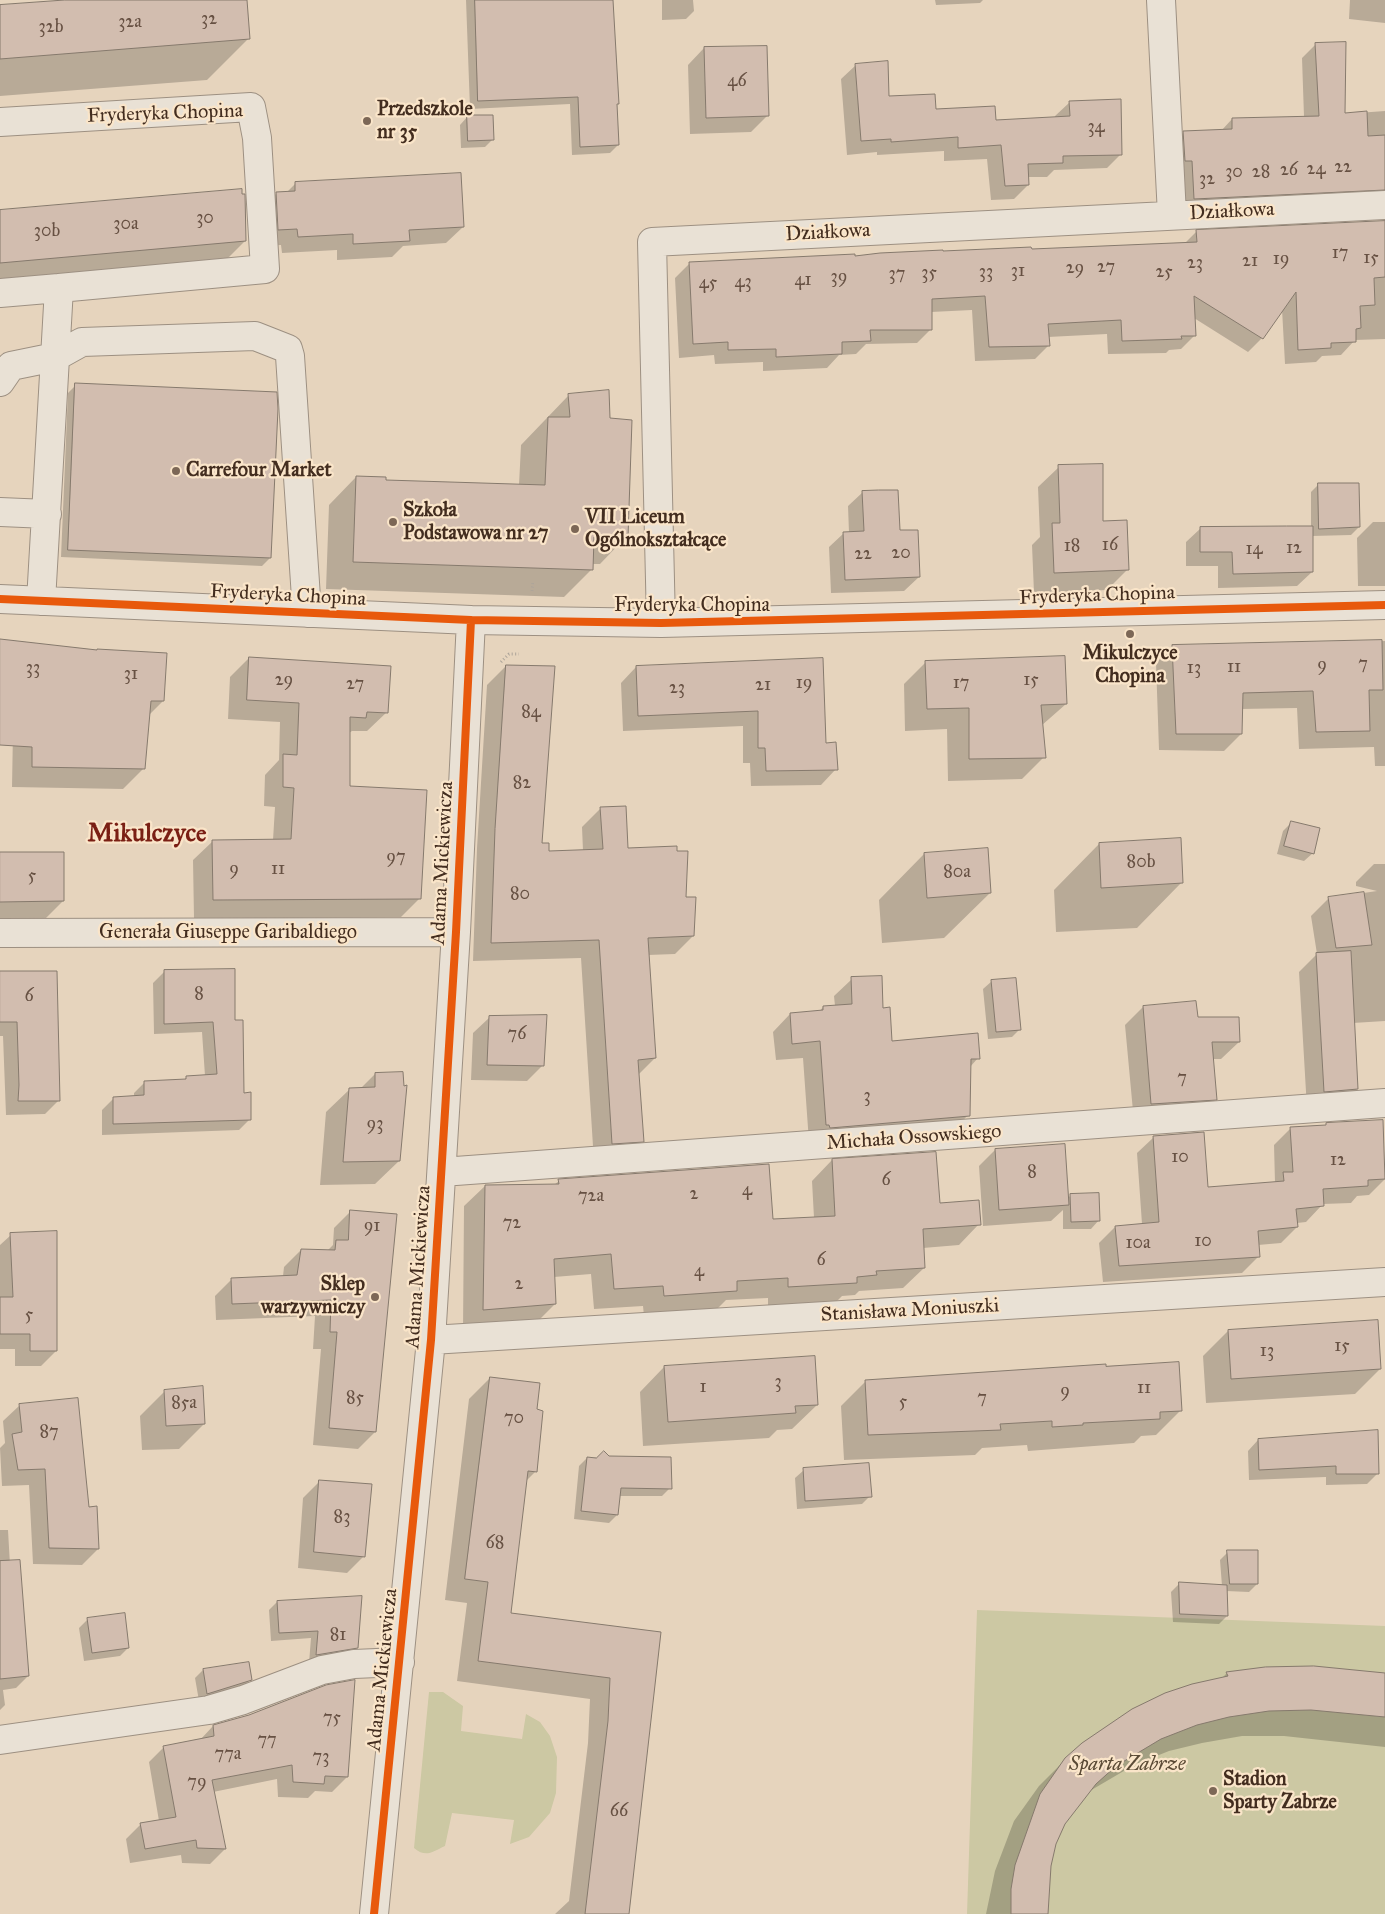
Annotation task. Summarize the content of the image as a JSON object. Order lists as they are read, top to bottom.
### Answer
{
  "streets": {
    "street": [
      "Fryderyka Chopina",
      "Działkowa",
      "Adama Mickiewicza",
      "Generała Giuseppe Garibaldiego",
      "Michała Ossowskiego",
      "Stanisława Moniuszki"
    ]
  },
  "crossings": [
    ["Fryderyka Chopina", "Działkowa"],
    ["Fryderyka Chopina", "Adama Mickiewicza"],
    ["Adama Mickiewicza", "Generała Giuseppe Garibaldiego"],
    ["Adama Mickiewicza", "Michała Ossowskiego"],
    ["Adama Mickiewicza", "Stanisława Moniuszki"]
  ],
  "districts": ["Mikulczyce"],
  "parks": ["Sparta Zabrze"],
  "places": [
    "Przedszkole nr 35",
    "Carrefour Market",
    "Szkoła Podstawowa nr 27",
    "VII Liceum Ogólnokształcące",
    "Mikulczyce Chopina",
    "Sklep warzywniczy",
    "Stadion Sparty Zabrze"
  ],
  "house_numbers": [
    "32",
    "32a",
    "32b",
    "46",
    "34",
    "22",
    "24",
    "26",
    "30",
    "28",
    "32",
    "30",
    "30a",
    "30b",
    "17",
    "15",
    "19",
    "21",
    "23",
    "27",
    "29",
    "31",
    "33",
    "25",
    "35",
    "37",
    "39",
    "41",
    "43",
    "45",
    "16",
    "18",
    "12",
    "14",
    "20",
    "22",
    "7",
    "9",
    "11",
    "33",
    "13",
    "31",
    "29",
    "15",
    "19",
    "17",
    "27",
    "21",
    "23",
    "84",
    "82",
    "97",
    "80b",
    "9",
    "11",
    "80a",
    "5",
    "80",
    "8",
    "6",
    "76",
    "7",
    "3",
    "93",
    "10",
    "12",
    "8",
    "6",
    "4",
    "2",
    "72a",
    "72",
    "91",
    "10",
    "10a",
    "6",
    "4",
    "2",
    "5",
    "15",
    "13",
    "3",
    "1",
    "11",
    "9",
    "85",
    "7",
    "5",
    "85a",
    "70",
    "87",
    "83",
    "68",
    "81",
    "75",
    "77",
    "77a",
    "73",
    "79",
    "66"
  ]
}
